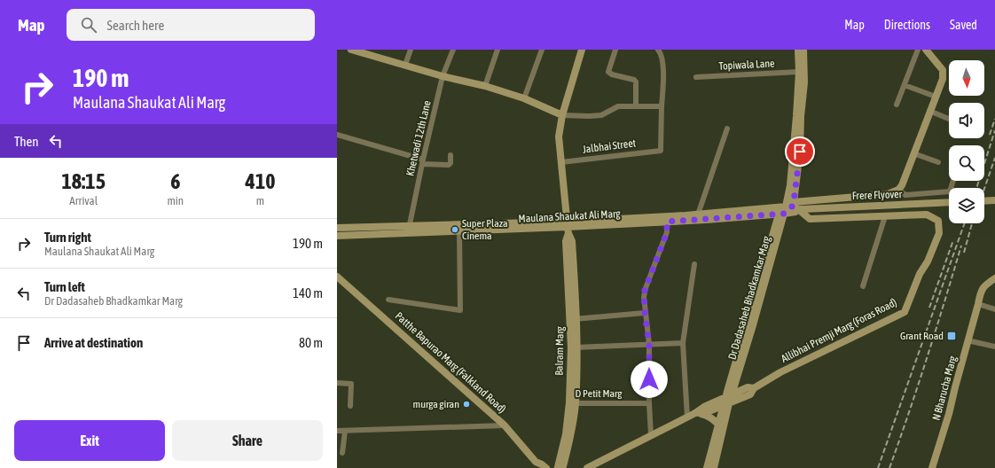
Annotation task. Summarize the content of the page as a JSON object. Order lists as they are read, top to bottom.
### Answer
{
  "streets": {
    "main road": [
      "Frere Flyover",
      "Maulana Shaukat Ali Marg",
      "Dr Dadasaheb Bhadkamkar Marg",
      "Allibhai Premji Marg (Foras Road)",
      "Balram Marg",
      "Patthe Bapurao Marg (Falkland Road)",
      "N Bharucha Marg"
    ],
    "street": [
      "Topiwala Lane",
      "Khetwadi 12th Lane",
      "Jalbhai Street",
      "D Petit Marg"
    ]
  },
  "crossings": [
    ["Topiwala Lane", "Dr Dadasaheb Bhadkamkar Marg"],
    ["Khetwadi 12th Lane", "Maulana Shaukat Ali Marg"],
    ["Jalbhai Street", "Balram Marg"],
    ["Frere Flyover", "Maulana Shaukat Ali Marg"],
    ["Frere Flyover", "Dr Dadasaheb Bhadkamkar Marg"],
    ["Maulana Shaukat Ali Marg", "Dr Dadasaheb Bhadkamkar Marg"],
    ["Maulana Shaukat Ali Marg", "Balram Marg"],
    ["Dr Dadasaheb Bhadkamkar Marg", "Allibhai Premji Marg (Foras Road)"],
    ["Balram Marg", "D Petit Marg"]
  ],
  "places": {
    "other": ["Super Plaza Cinema", "murga giran"],
    "transit": ["Grant Road"]
  },
  "north": "bottom",
  "page": {
    "header": "Map",
    "search": "Search here",
    "nav": ["Map", "Directions", "Saved"],
    "turn": ["190 m", "Maulana Shaukat Ali Marg"],
    "then": "Then",
    "eta": [
      "18:15",
      "Arrival",
      "6",
      "min",
      "410",
      "m"
    ],
    "list": [
      {
        "name": "Turn right",
        "note": "Maulana Shaukat Ali Marg",
        "value": "190 m"
      },
      {
        "name": "Turn left",
        "note": "Dr Dadasaheb Bhadkamkar Marg",
        "value": "140 m"
      },
      {
        "name": "Arrive at destination",
        "value": "80 m"
      }
    ],
    "buttons": ["Exit", "Share"]
  }
}
